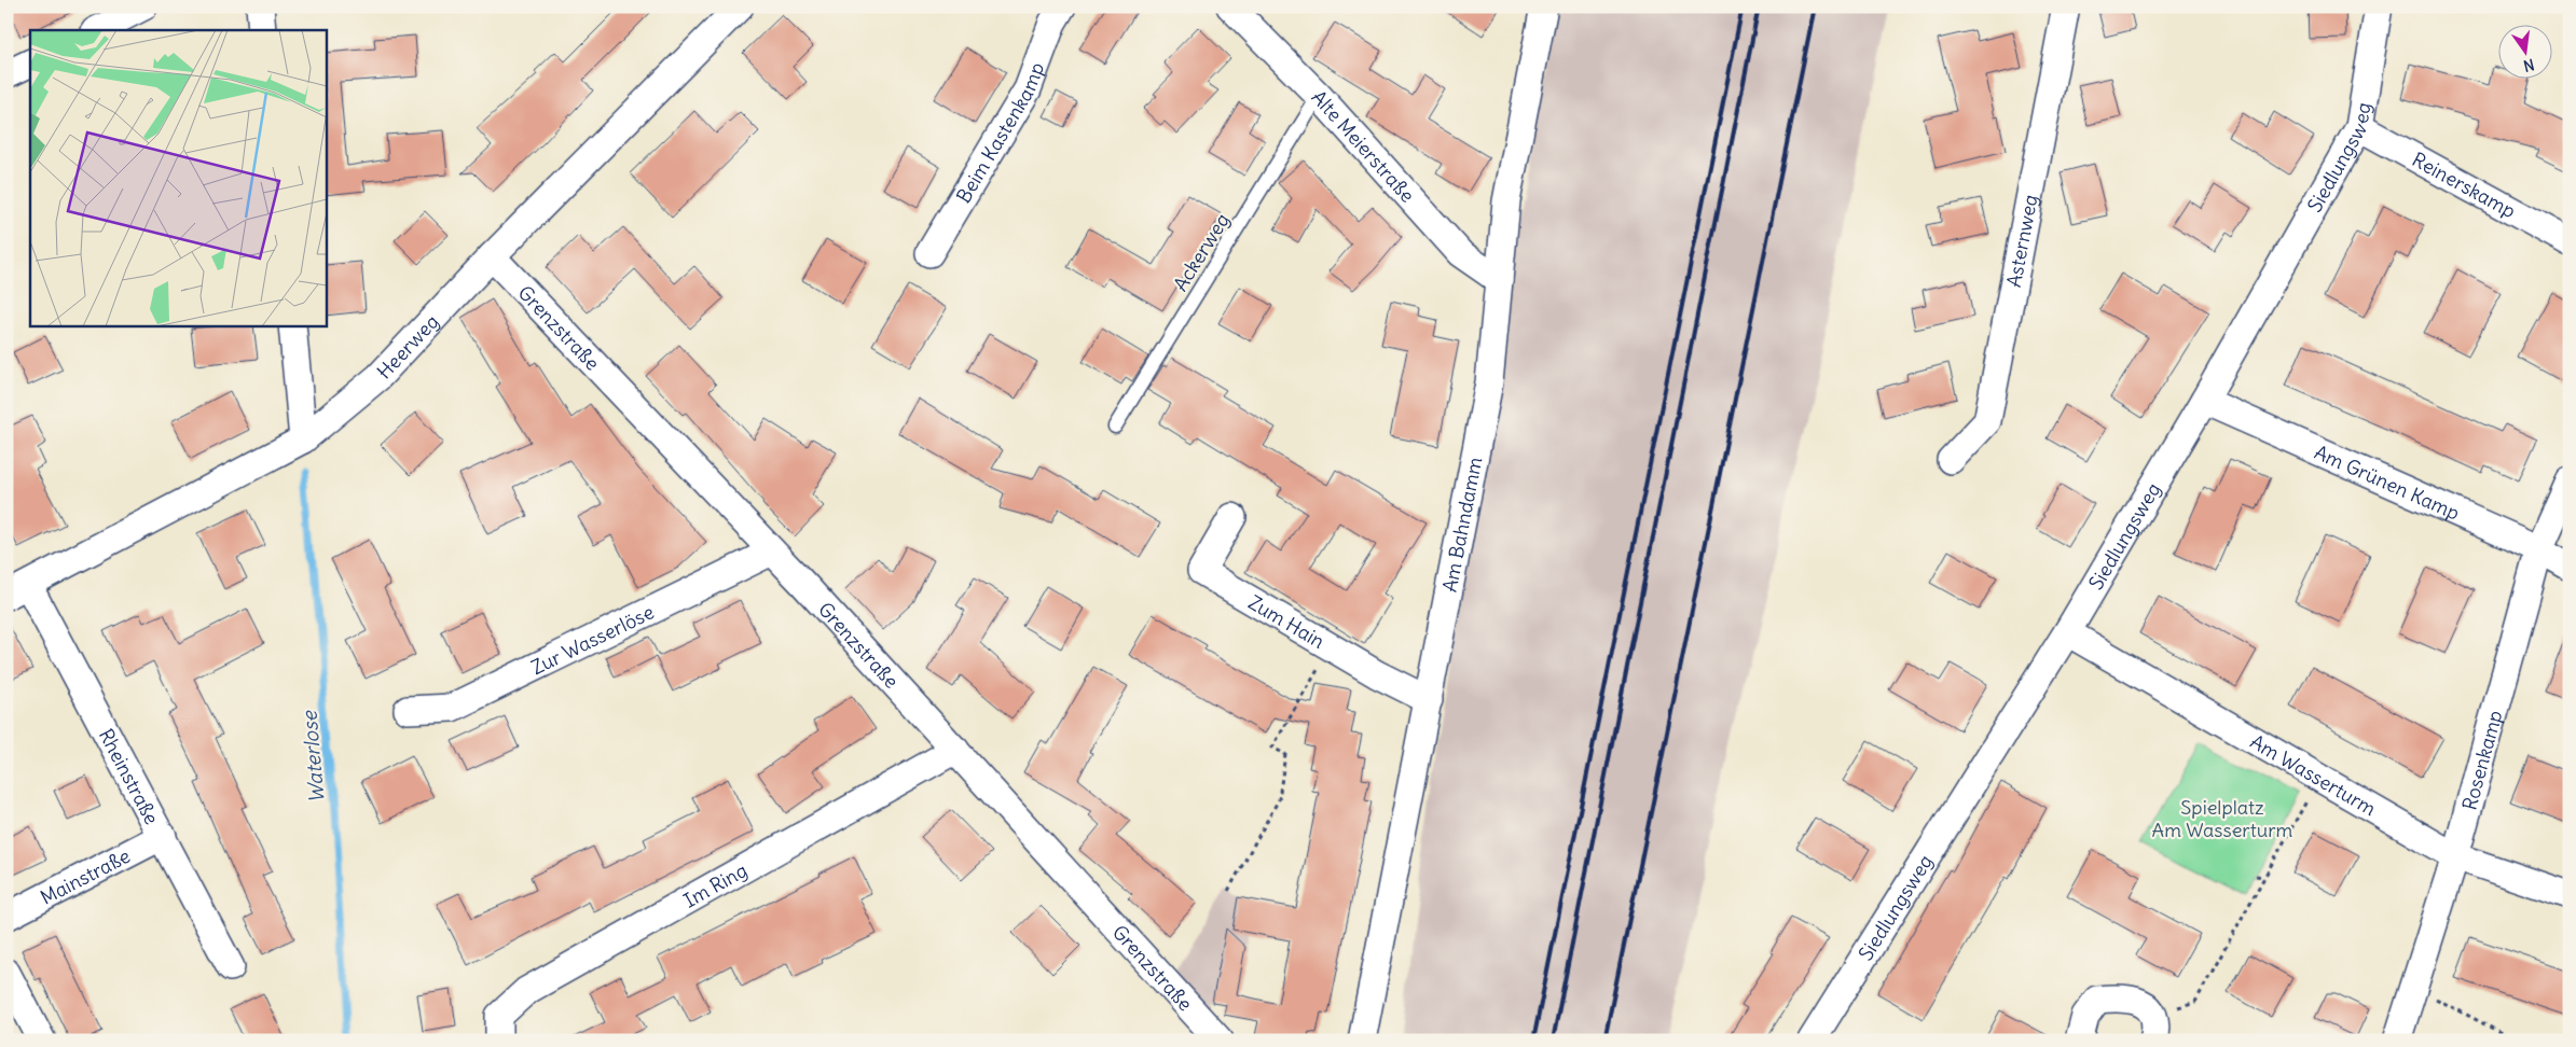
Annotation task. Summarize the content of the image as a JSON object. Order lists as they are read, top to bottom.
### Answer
{
  "streets": {
    "street": [
      "Beim Kastenkamp",
      "Alte Meierstraße",
      "Siedlungsweg",
      "Reinerskamp",
      "Asternweg",
      "Grenzstraße",
      "Heerweg",
      "Am Grünen Kamp",
      "Am Bahndamm",
      "Zum Hain",
      "Zur Wasserlöse",
      "Rosenkamp",
      "Am Wasserturm",
      "Rheinstraße",
      "Mainstraße",
      "Im Ring"
    ],
    "lane": ["Ackerweg"]
  },
  "crossings": [
    ["Alte Meierstraße", "Ackerweg"],
    ["Alte Meierstraße", "Am Bahndamm"],
    ["Siedlungsweg", "Reinerskamp"],
    ["Siedlungsweg", "Am Grünen Kamp"],
    ["Siedlungsweg", "Am Wasserturm"],
    ["Grenzstraße", "Heerweg"],
    ["Grenzstraße", "Zur Wasserlöse"],
    ["Grenzstraße", "Im Ring"],
    ["Heerweg", "Rheinstraße"],
    ["Am Grünen Kamp", "Rosenkamp"],
    ["Am Bahndamm", "Zum Hain"],
    ["Rosenkamp", "Am Wasserturm"],
    ["Rheinstraße", "Mainstraße"]
  ],
  "water": ["Waterlose"],
  "parks": ["Spielplatz Am Wasserturm"],
  "north": "bottom"
}
